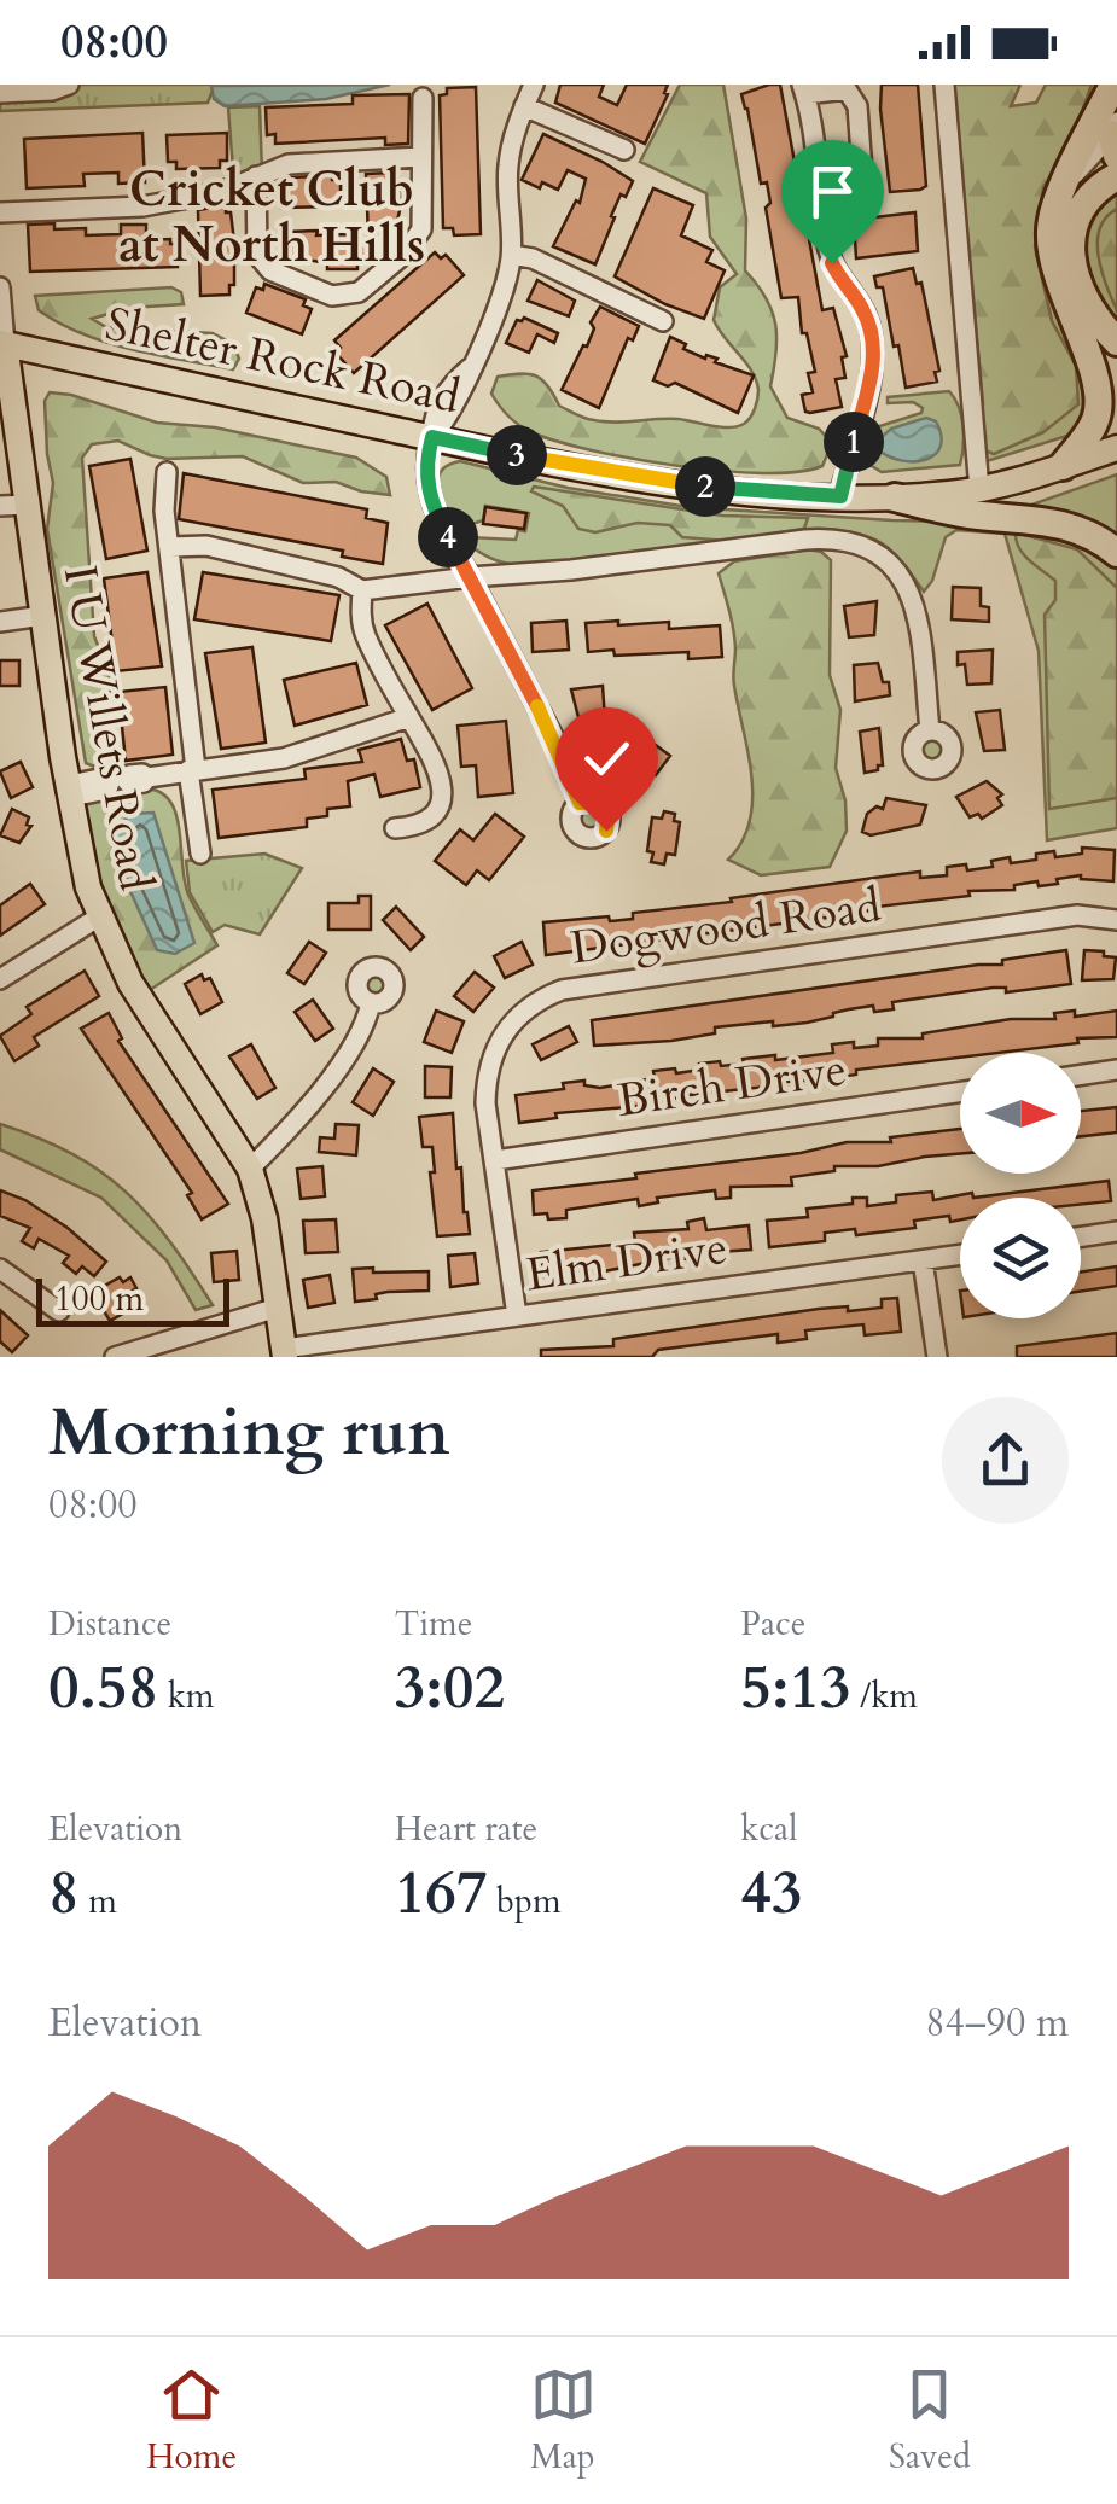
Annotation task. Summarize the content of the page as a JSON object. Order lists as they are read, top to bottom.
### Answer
{
  "streets": {
    "main road": ["Shelter Rock Road", "I U Willets Road"],
    "street": ["Dogwood Road", "Birch Drive", "Elm Drive"]
  },
  "crossings": [
    ["Shelter Rock Road", "I U Willets Road"],
    ["I U Willets Road", "Elm Drive"],
    ["Dogwood Road", "Birch Drive"],
    ["Dogwood Road", "Elm Drive"]
  ],
  "districts": ["Cricket Club at North Hills"],
  "scale_bar": "100 m",
  "north": "right",
  "page": {
    "status": "08:00",
    "pins": [
      "1",
      "3",
      "2",
      "4"
    ],
    "scale": "100 m",
    "heading": ["Morning run", "08:00"],
    "stats": [
      ["Distance", "0.58 km"],
      ["Time", "3:02"],
      ["Pace", "5:13 /km"],
      ["Elevation", "8 m"],
      ["Heart rate", "167 bpm"],
      ["kcal", "43"]
    ],
    "chart": ["Elevation", "84–90 m"],
    "tabs": ["Home", "Map", "Saved"]
  }
}
